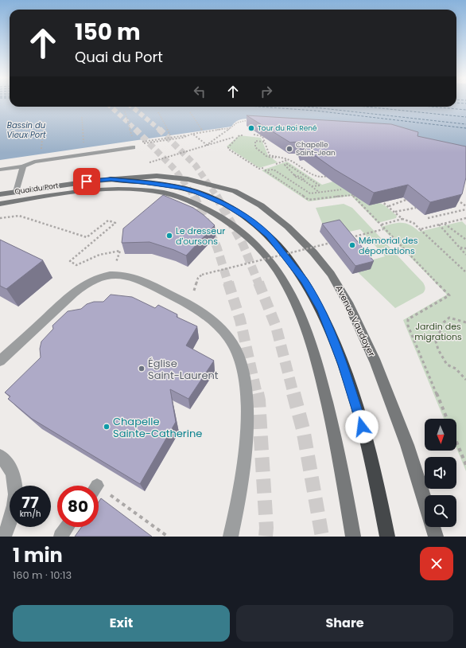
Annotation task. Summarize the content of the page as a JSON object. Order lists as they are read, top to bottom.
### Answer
{
  "streets": {
    "street": ["Quai du Port", "Avenue Vaudoyer"]
  },
  "crossings": [
    ["Quai du Port", "Avenue Vaudoyer"]
  ],
  "water": ["Bassin du Vieux Port"],
  "parks": ["Jardin des migrations"],
  "places": [
    "Tour du Roi René",
    "Chapelle Saint-Jean",
    "Le dresseur d'oursons",
    "Mémorial des déportations",
    "Église Saint-Laurent",
    "Chapelle Sainte-Catherine"
  ],
  "north": "bottom",
  "page": {
    "turn": ["150 m", "Quai du Port"],
    "speed": "77 km/h",
    "limit": "80",
    "heading": ["1 min", "160 m · 10:13"],
    "buttons": ["Exit", "Share"]
  }
}
